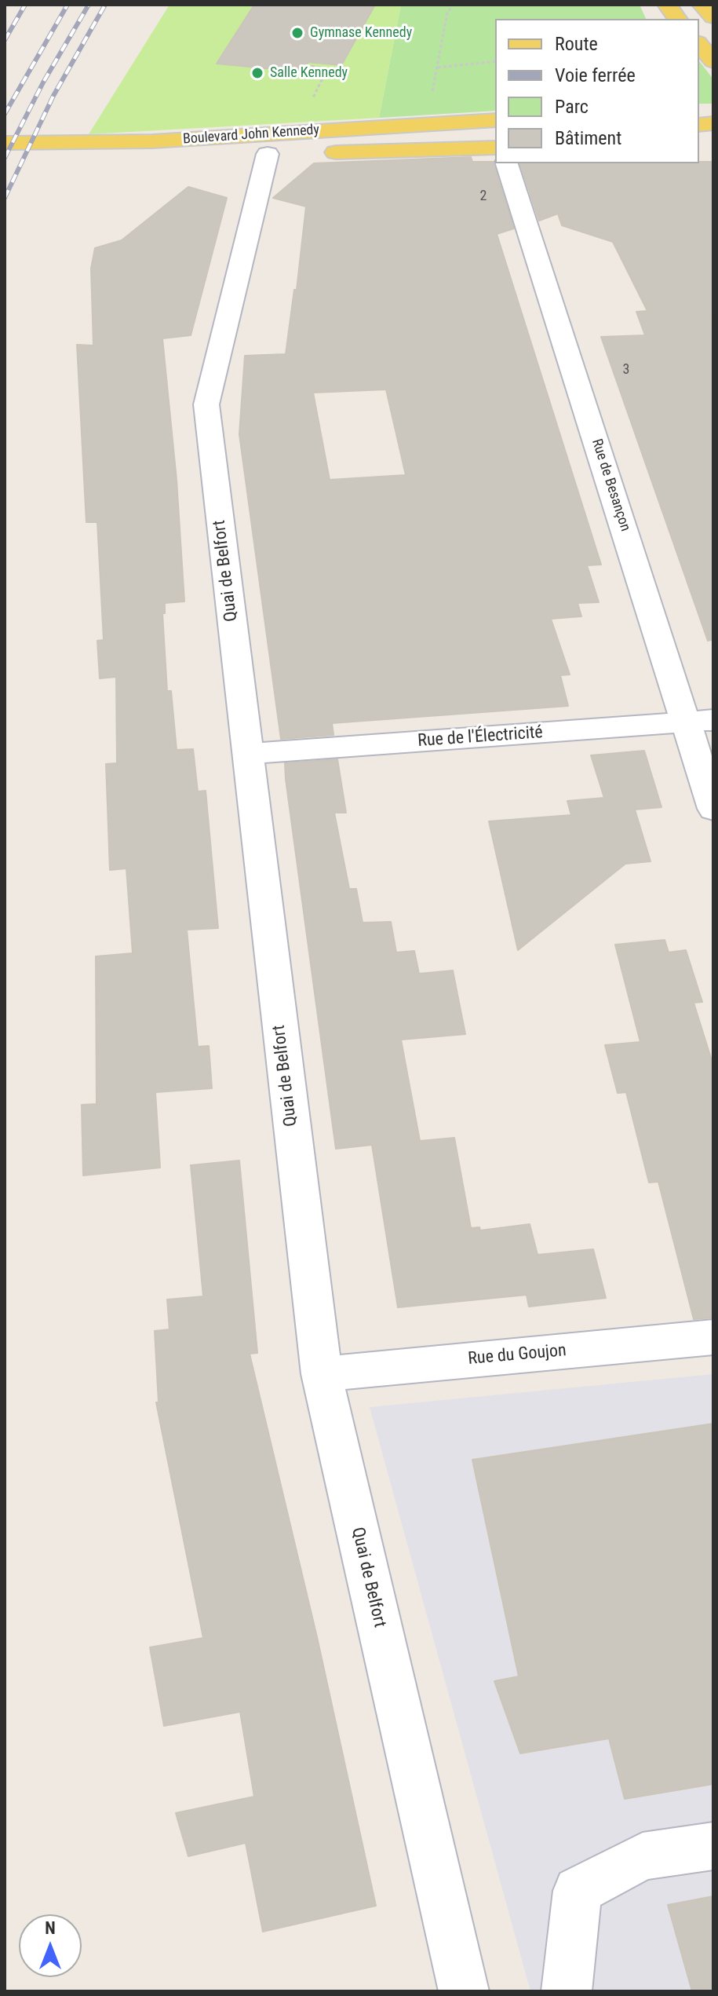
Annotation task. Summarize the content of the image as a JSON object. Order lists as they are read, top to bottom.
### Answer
{
  "streets": {
    "main road": ["Boulevard John Kennedy"],
    "street": [
      "Rue de Besançon",
      "Quai de Belfort",
      "Rue de l'Électricité",
      "Rue du Goujon"
    ]
  },
  "crossings": [
    ["Boulevard John Kennedy", "Quai de Belfort"],
    ["Rue de Besançon", "Rue de l'Électricité"],
    ["Quai de Belfort", "Rue de l'Électricité"],
    ["Quai de Belfort", "Rue du Goujon"]
  ],
  "places": ["Gymnase Kennedy", "Salle Kennedy"],
  "house_numbers": ["2", "3"],
  "legend": [
    "Route",
    "Voie ferrée",
    "Parc",
    "Bâtiment"
  ],
  "north": "top"
}
